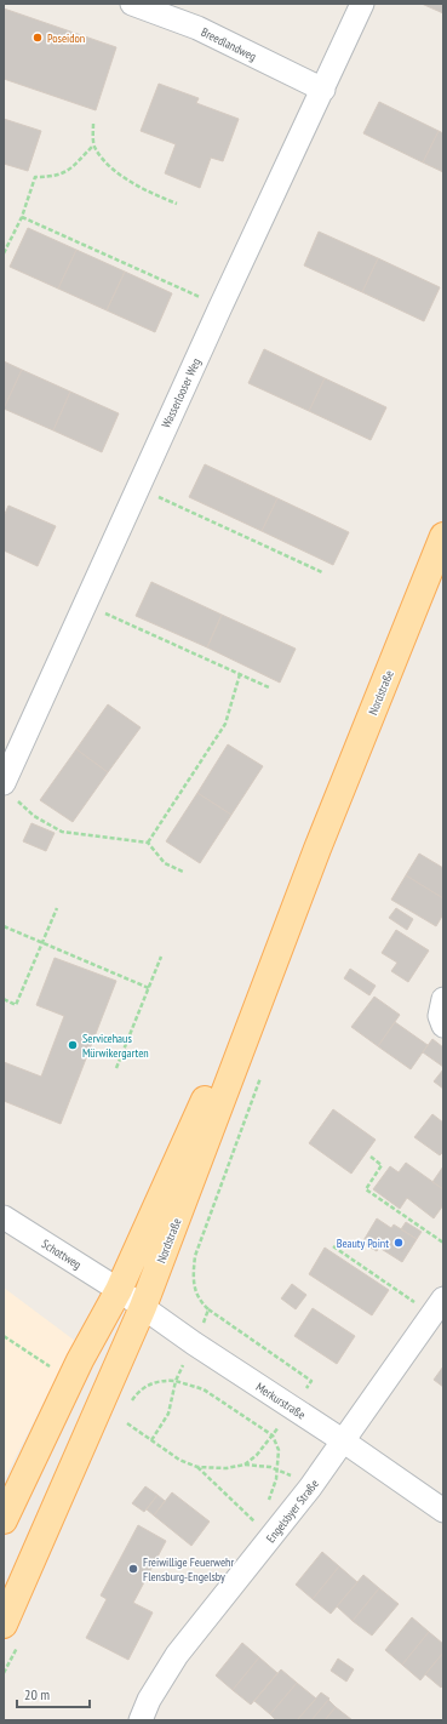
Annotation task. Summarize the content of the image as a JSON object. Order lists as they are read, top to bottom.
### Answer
{
  "streets": {
    "main road": ["Nordstraße"],
    "street": [
      "Breedlandweg",
      "Wasserlooser Weg",
      "Schottweg",
      "Merkurstraße",
      "Engelsbyer Straße"
    ]
  },
  "crossings": [
    ["Breedlandweg", "Wasserlooser Weg"],
    ["Nordstraße", "Schottweg"],
    ["Nordstraße", "Merkurstraße"],
    ["Schottweg", "Merkurstraße"],
    ["Merkurstraße", "Engelsbyer Straße"]
  ],
  "places": [
    "Poseidon",
    "Servicehaus Mürwikergarten",
    "Beauty Point",
    "Freiwillige Feuerwehr Flensburg-Engelsby"
  ],
  "scale_bar": "20 m"
}
